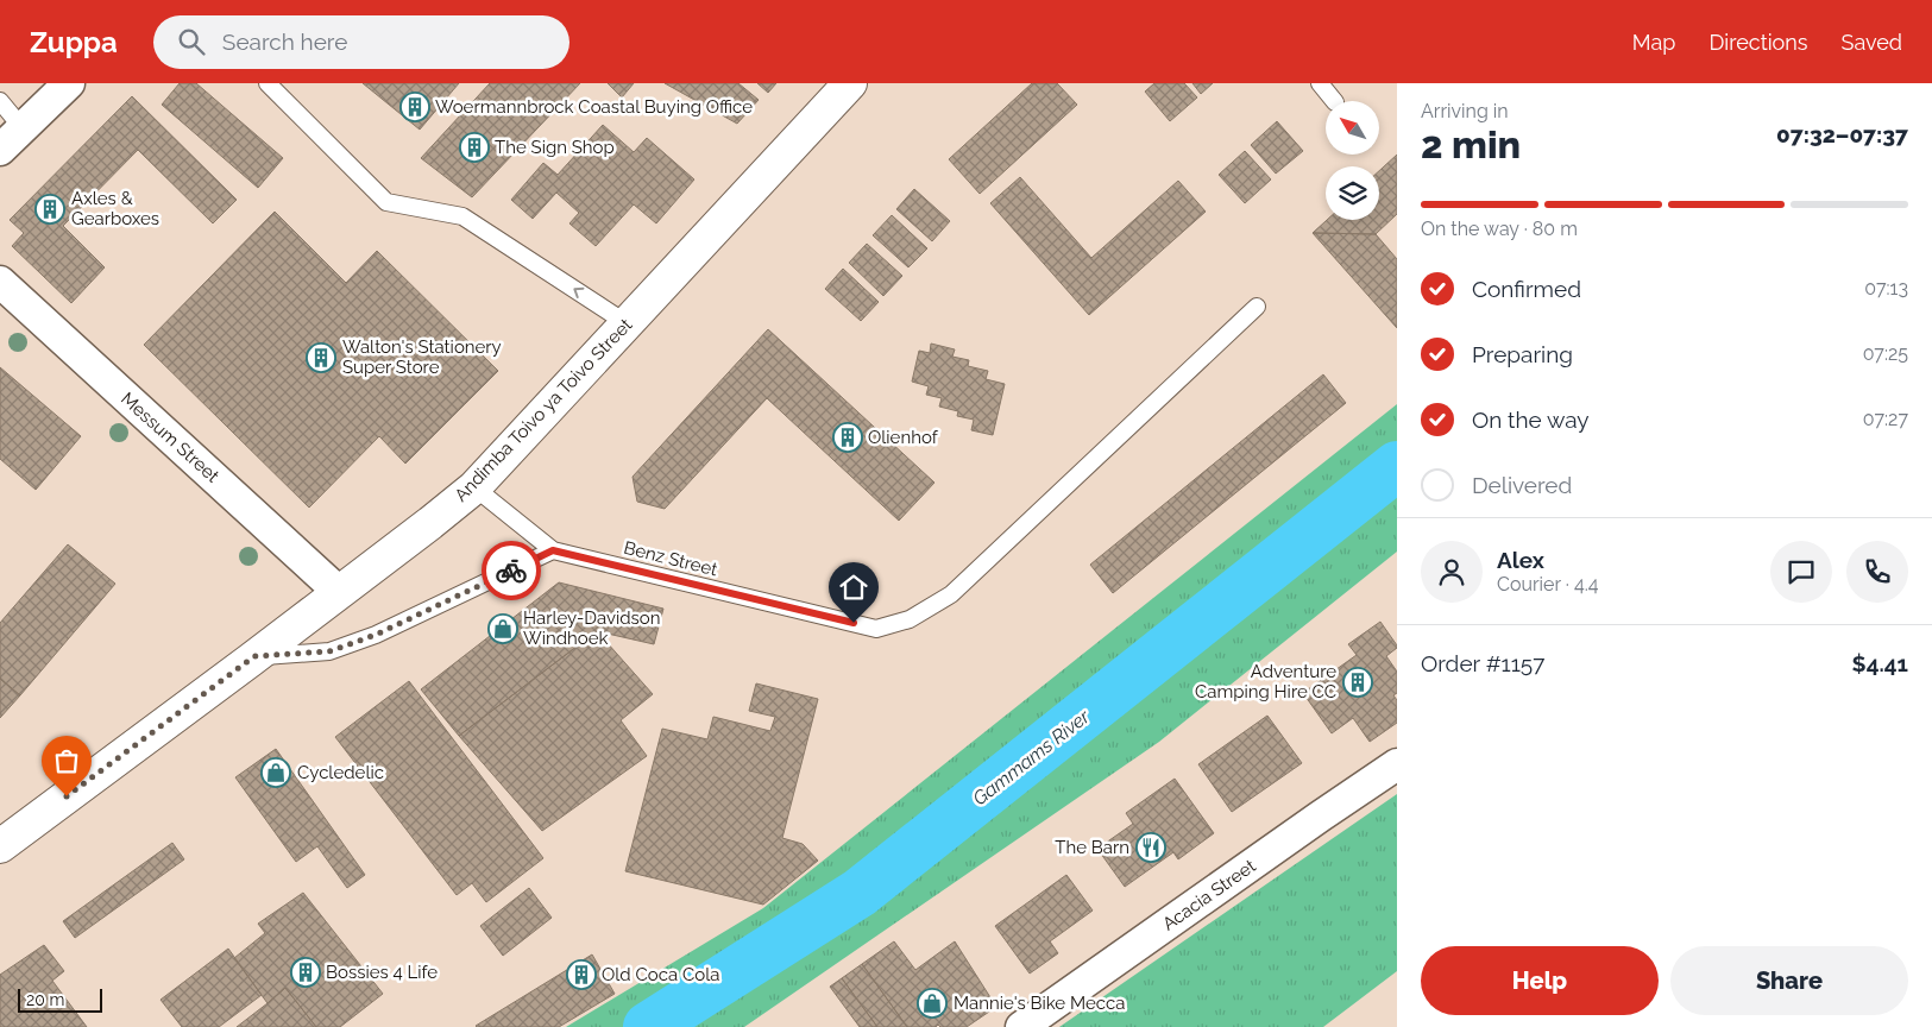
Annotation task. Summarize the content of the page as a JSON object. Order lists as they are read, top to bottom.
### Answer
{
  "streets": {
    "street": ["Andimba Toivo ya Toivo Street", "Messum Street", "Acacia Street"],
    "lane": ["Benz Street"]
  },
  "crossings": [
    ["Andimba Toivo ya Toivo Street", "Messum Street"],
    ["Andimba Toivo ya Toivo Street", "Benz Street"]
  ],
  "water": ["Gammams River"],
  "places": {
    "building": [
      "Woermannbrock Coastal Buying Office",
      "The Sign Shop",
      "Axles & Gearboxes",
      "Walton's Stationery Super Store",
      "Olienhof",
      "Adventure Camping Hire CC",
      "Bossies 4 Life",
      "Old Coca Cola"
    ],
    "shop": ["Harley-Davidson Windhoek", "Cycledelic", "Mannie's Bike Mecca"],
    "restaurant": ["The Barn"]
  },
  "scale_bar": "20 m",
  "north": "top left",
  "page": {
    "header": "Zuppa",
    "search": "Search here",
    "nav": ["Map", "Directions", "Saved"],
    "heading": ["2 min", "Arriving in", "07:32–07:37"],
    "panel": [
      "Alex",
      "Courier · 4.4",
      "Order #1157",
      "$4.41"
    ],
    "bar": "On the way · 80 m",
    "list": [
      ["Confirmed", "07:13"],
      ["Preparing", "07:25"],
      ["On the way", "07:27"],
      "Delivered"
    ],
    "buttons": ["Help", "Share"],
    "scale": "20 m"
  }
}
